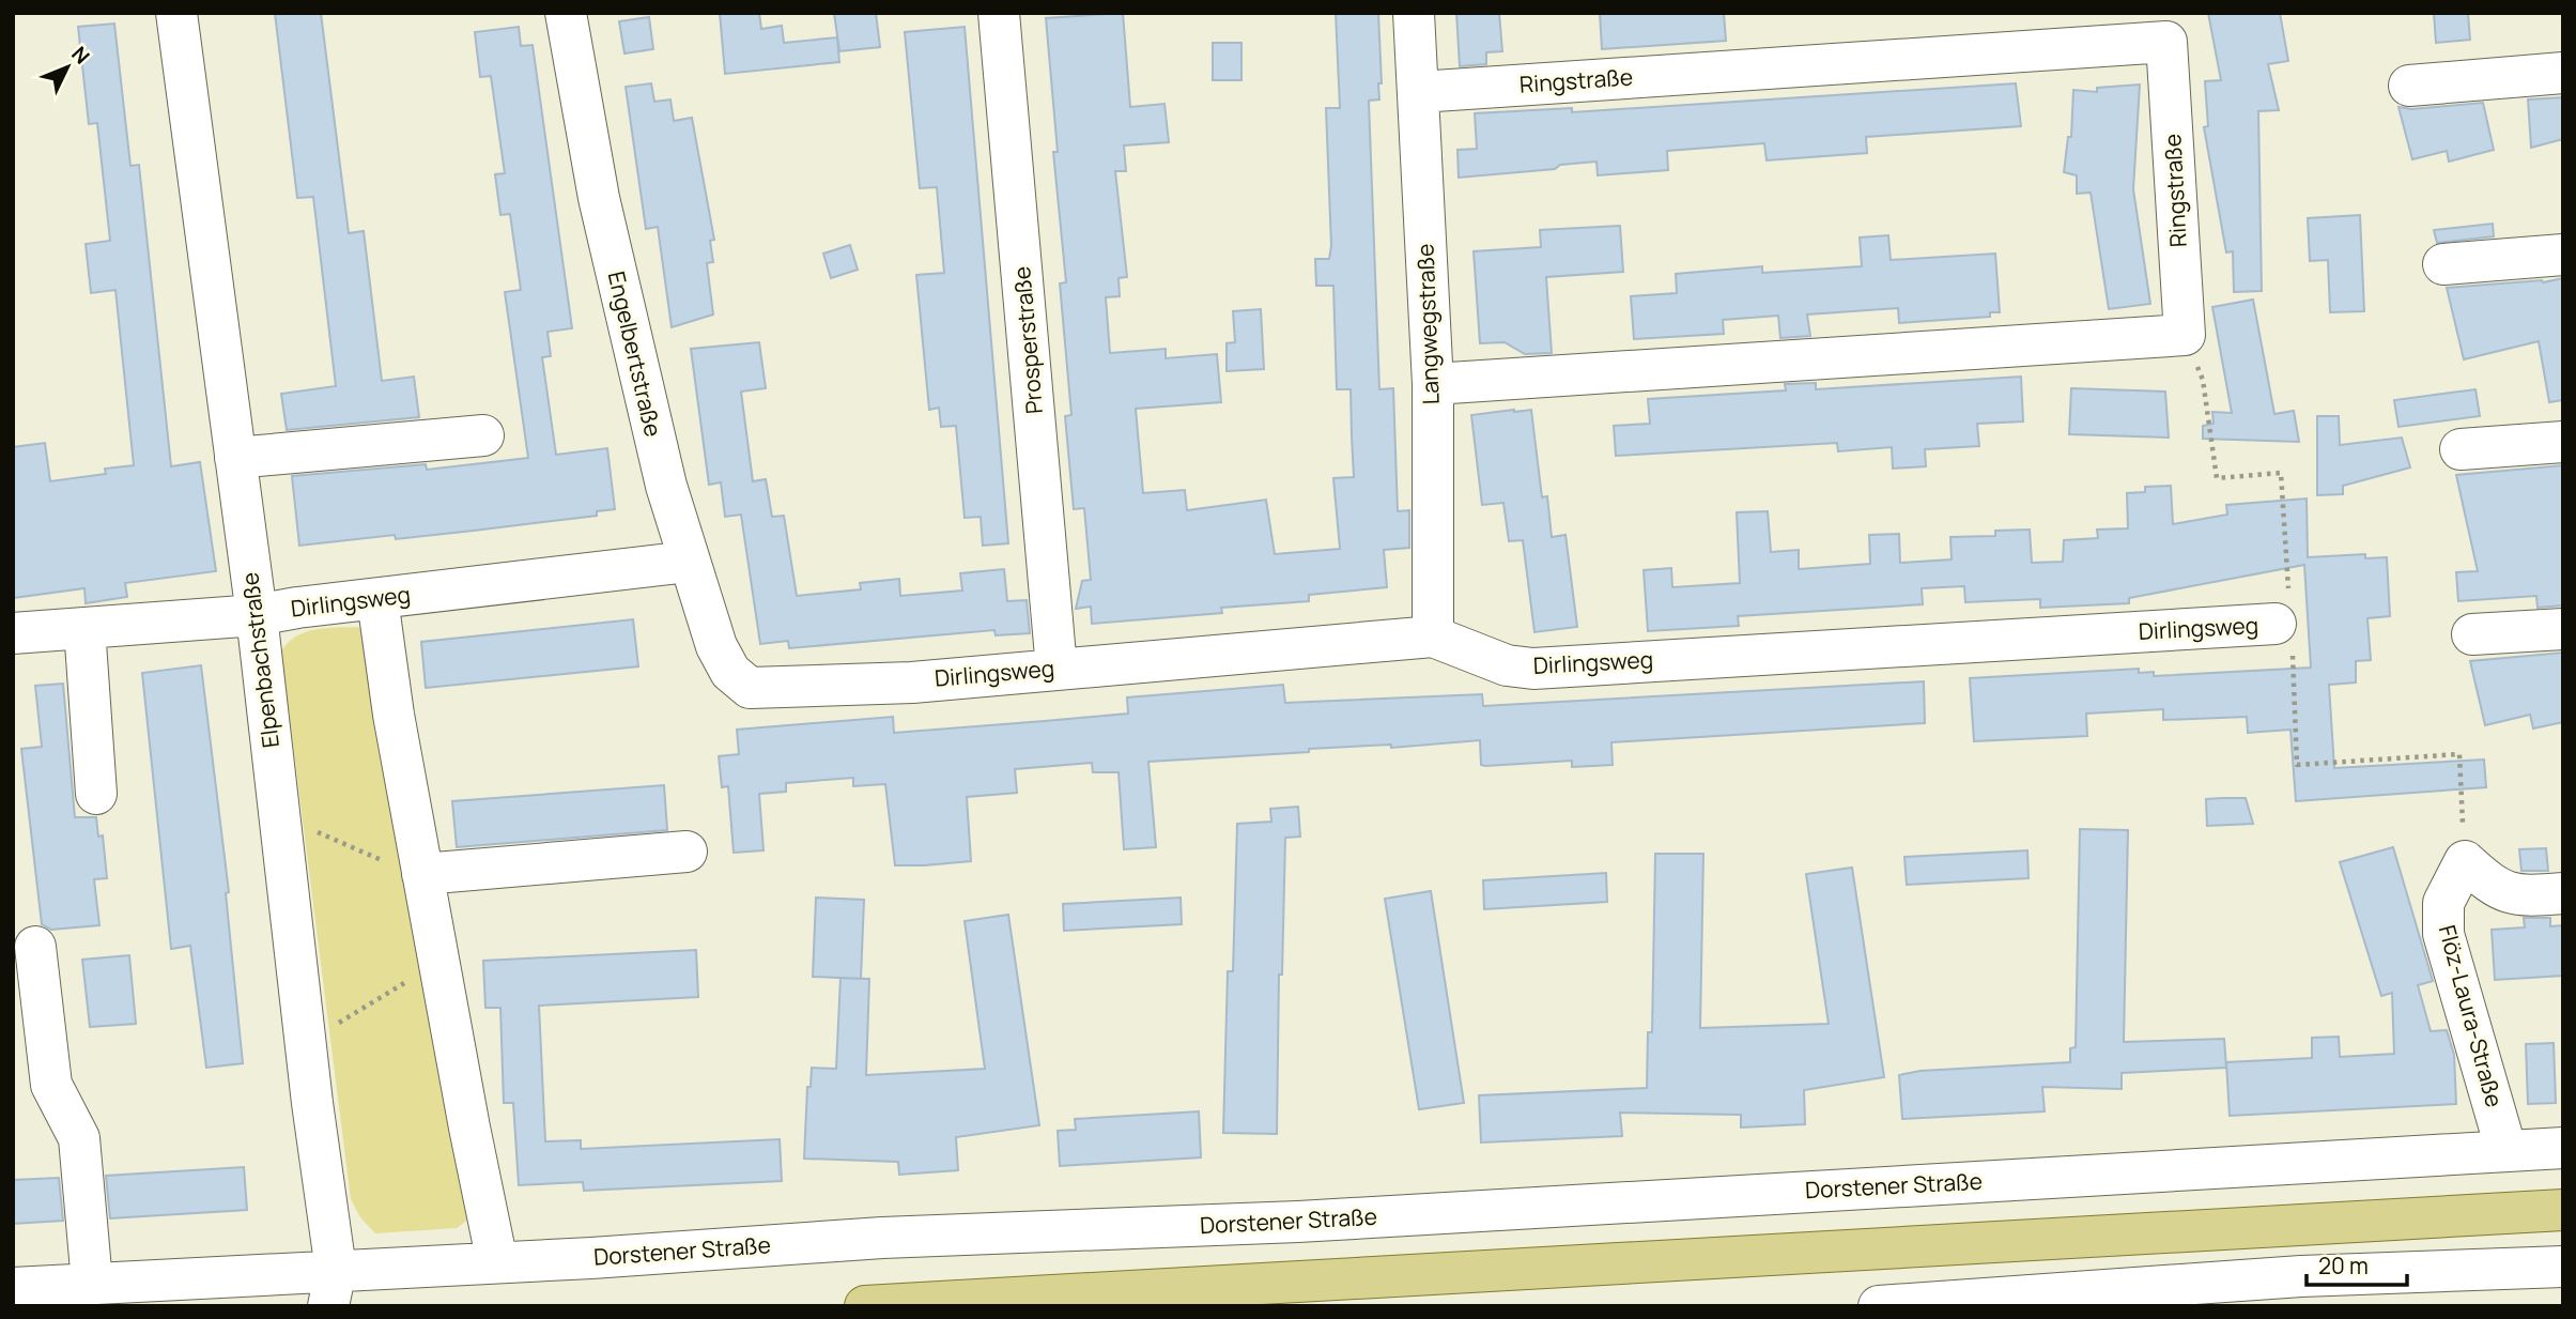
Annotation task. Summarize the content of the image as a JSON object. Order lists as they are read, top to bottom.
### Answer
{
  "streets": {
    "street": [
      "Ringstraße",
      "Langwegstraße",
      "Prosperstraße",
      "Engelbertstraße",
      "Dirlingsweg",
      "Elpenbachstraße",
      "Flöz-Laura-Straße",
      "Dorstener Straße"
    ]
  },
  "crossings": [
    ["Ringstraße", "Langwegstraße"],
    ["Langwegstraße", "Dirlingsweg"],
    ["Prosperstraße", "Dirlingsweg"],
    ["Engelbertstraße", "Dirlingsweg"],
    ["Dirlingsweg", "Elpenbachstraße"],
    ["Elpenbachstraße", "Dorstener Straße"],
    ["Flöz-Laura-Straße", "Dorstener Straße"]
  ],
  "scale_bar": "20 m",
  "north": "top right"
}
